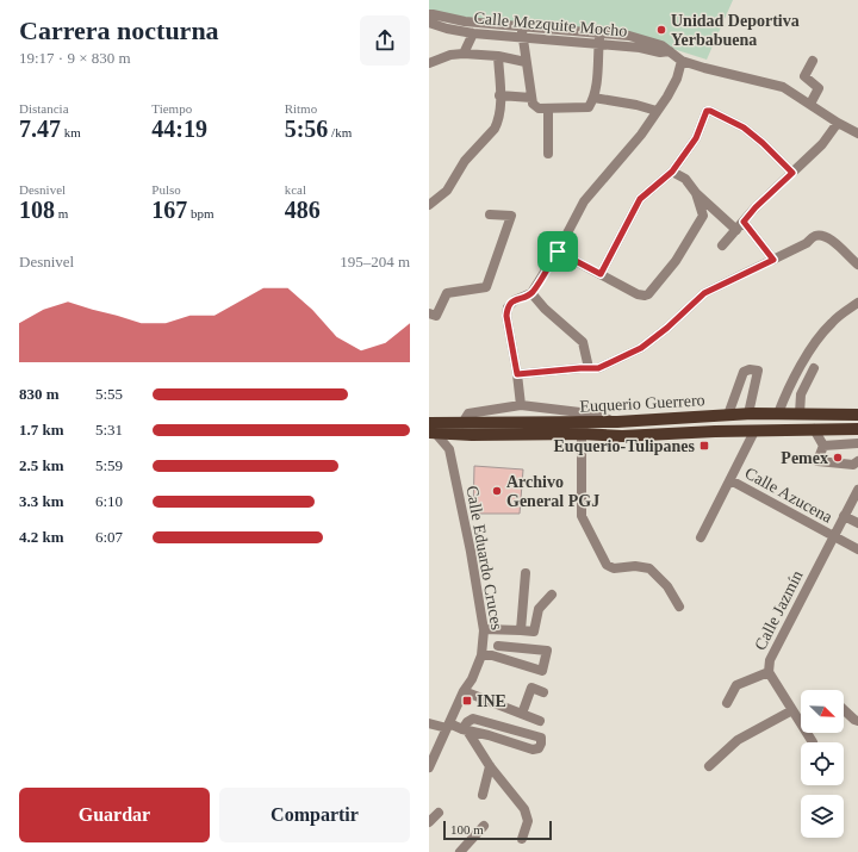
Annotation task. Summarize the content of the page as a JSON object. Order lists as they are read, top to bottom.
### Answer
{
  "streets": {
    "main road": ["Euquerio Guerrero"],
    "street": [
      "Calle Mezquite Mocho",
      "Calle Azucena",
      "Calle Eduardo Cruces",
      "Calle Jazmín"
    ]
  },
  "crossings": [
    ["Euquerio Guerrero", "Calle Eduardo Cruces"],
    ["Calle Azucena", "Calle Jazmín"]
  ],
  "places": {
    "other": ["Unidad Deportiva Yerbabuena", "Pemex", "Archivo General PGJ"],
    "transit": ["Euquerio-Tulipanes", "INE"]
  },
  "scale_bar": "100 m",
  "north": "bottom right",
  "page": {
    "heading": ["Carrera nocturna", "19:17 · 9 × 830 m"],
    "stats": [
      ["Distancia", "7.47 km"],
      ["Tiempo", "44:19"],
      ["Ritmo", "5:56 /km"],
      ["Desnivel", "108 m"],
      ["Pulso", "167 bpm"],
      ["kcal", "486"]
    ],
    "chart": ["Desnivel", "195–204 m"],
    "list": [
      {
        "name": "830 m",
        "note": "5:55"
      },
      {
        "name": "1.7 km",
        "note": "5:31"
      },
      {
        "name": "2.5 km",
        "note": "5:59"
      },
      {
        "name": "3.3 km",
        "note": "6:10"
      },
      {
        "name": "4.2 km",
        "note": "6:07"
      }
    ],
    "buttons": ["Guardar", "Compartir"],
    "scale": "100 m"
  }
}
